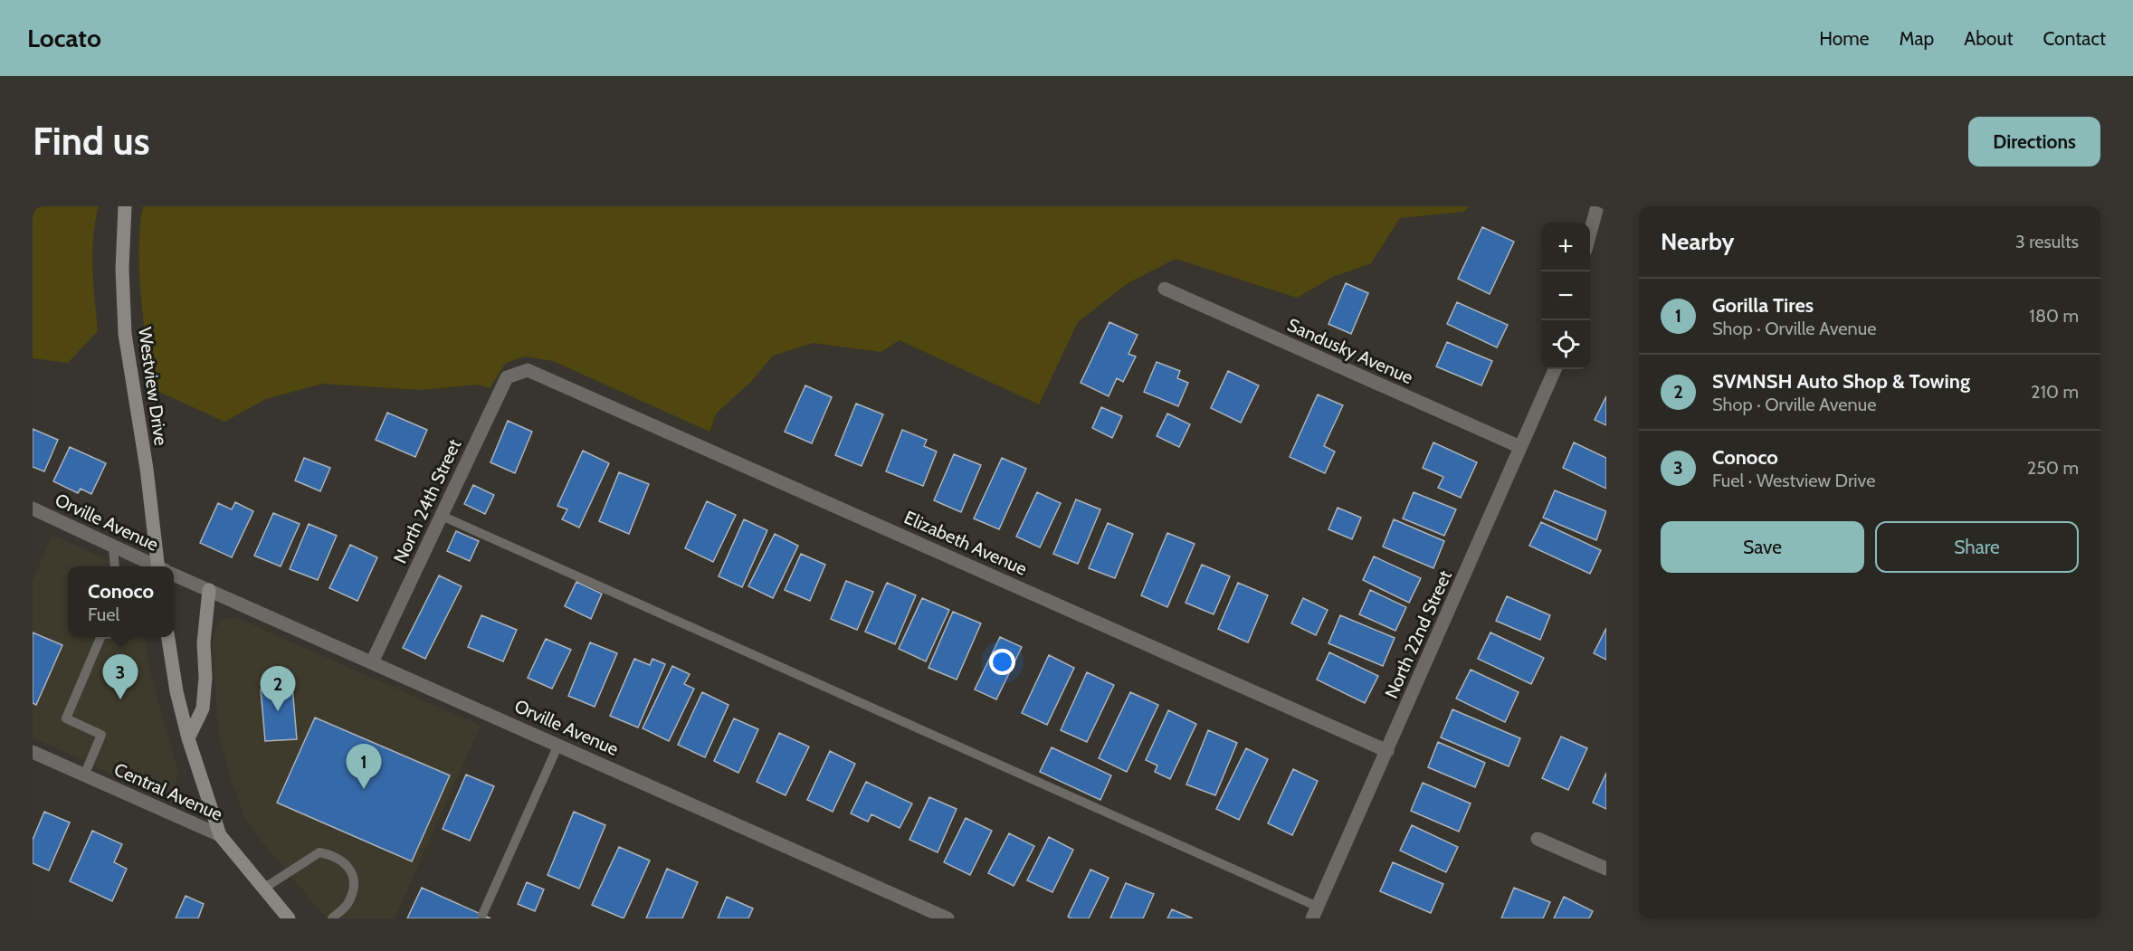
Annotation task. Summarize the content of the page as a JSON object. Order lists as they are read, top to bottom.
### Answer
{
  "streets": {
    "main road": ["Westview Drive", "Central Avenue"],
    "street": [
      "Sandusky Avenue",
      "North 24th Street",
      "Orville Avenue",
      "Elizabeth Avenue",
      "North 22nd Street"
    ]
  },
  "crossings": [
    ["Sandusky Avenue", "North 22nd Street"],
    ["North 24th Street", "Orville Avenue"],
    ["North 24th Street", "Elizabeth Avenue"],
    ["Elizabeth Avenue", "North 22nd Street"]
  ],
  "page": {
    "header": "Locato",
    "nav": [
      "Home",
      "Map",
      "About",
      "Contact"
    ],
    "buttons": [
      "Directions",
      ["Save", "Share"]
    ],
    "title": "Find us",
    "heading": ["Nearby", "3 results"],
    "map_buttons": ["+", "−"],
    "list": [
      {
        "mark": "1",
        "name": "Gorilla Tires",
        "note": "Shop · Orville Avenue",
        "value": "180 m"
      },
      {
        "mark": "2",
        "name": "SVMNSH Auto Shop & Towing",
        "note": "Shop · Orville Avenue",
        "value": "210 m"
      },
      {
        "mark": "3",
        "name": "Conoco",
        "note": "Fuel · Westview Drive",
        "value": "250 m"
      }
    ],
    "popup": ["Conoco", "Fuel"],
    "pins": ["3", "2", "1"]
  }
}
